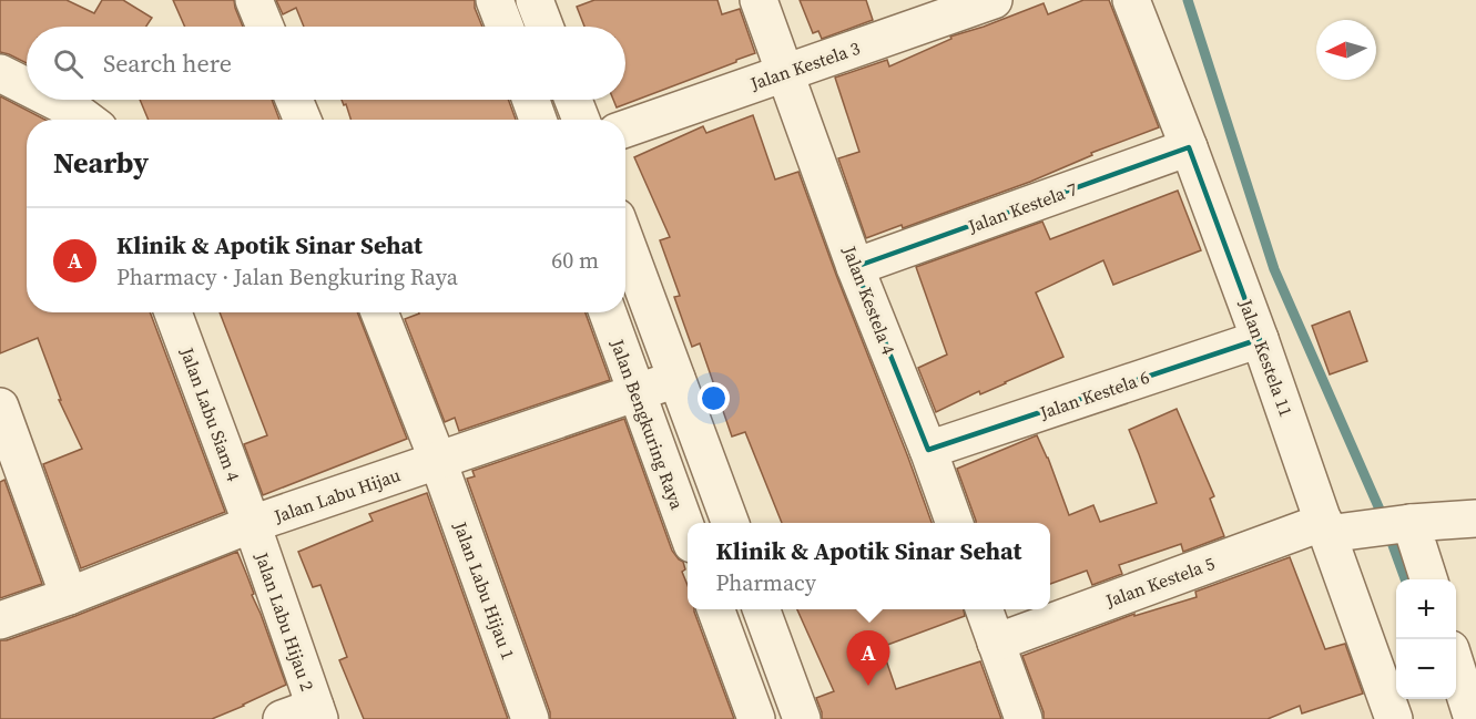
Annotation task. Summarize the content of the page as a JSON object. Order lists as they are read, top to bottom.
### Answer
{
  "streets": {
    "street": [
      "Jalan Kestela 3",
      "Jalan Kestela 7",
      "Jalan Kestela 4",
      "Jalan Kestela 11",
      "Jalan Kestela 6",
      "Jalan Labu Siam 4",
      "Jalan Bengkuring Raya",
      "Jalan Labu Hijau",
      "Jalan Kestela 5",
      "Jalan Labu Hijau 1",
      "Jalan Labu Hijau 2"
    ]
  },
  "crossings": [
    ["Jalan Kestela 3", "Jalan Kestela 4"],
    ["Jalan Kestela 7", "Jalan Kestela 4"],
    ["Jalan Kestela 7", "Jalan Kestela 11"],
    ["Jalan Kestela 4", "Jalan Kestela 6"],
    ["Jalan Kestela 11", "Jalan Kestela 6"],
    ["Jalan Kestela 11", "Jalan Kestela 5"],
    ["Jalan Labu Siam 4", "Jalan Labu Hijau"],
    ["Jalan Labu Siam 4", "Jalan Labu Hijau 2"],
    ["Jalan Bengkuring Raya", "Jalan Labu Hijau"],
    ["Jalan Labu Hijau", "Jalan Labu Hijau 1"],
    ["Jalan Labu Hijau", "Jalan Labu Hijau 2"]
  ],
  "north": "left",
  "page": {
    "search": "Search here",
    "heading": "Nearby",
    "list": [
      {
        "mark": "A",
        "name": "Klinik & Apotik Sinar Sehat",
        "note": "Pharmacy · Jalan Bengkuring Raya",
        "value": "60 m"
      }
    ],
    "popup": ["Klinik & Apotik Sinar Sehat", "Pharmacy"],
    "map_buttons": ["+", "−"],
    "pins": "A"
  }
}
